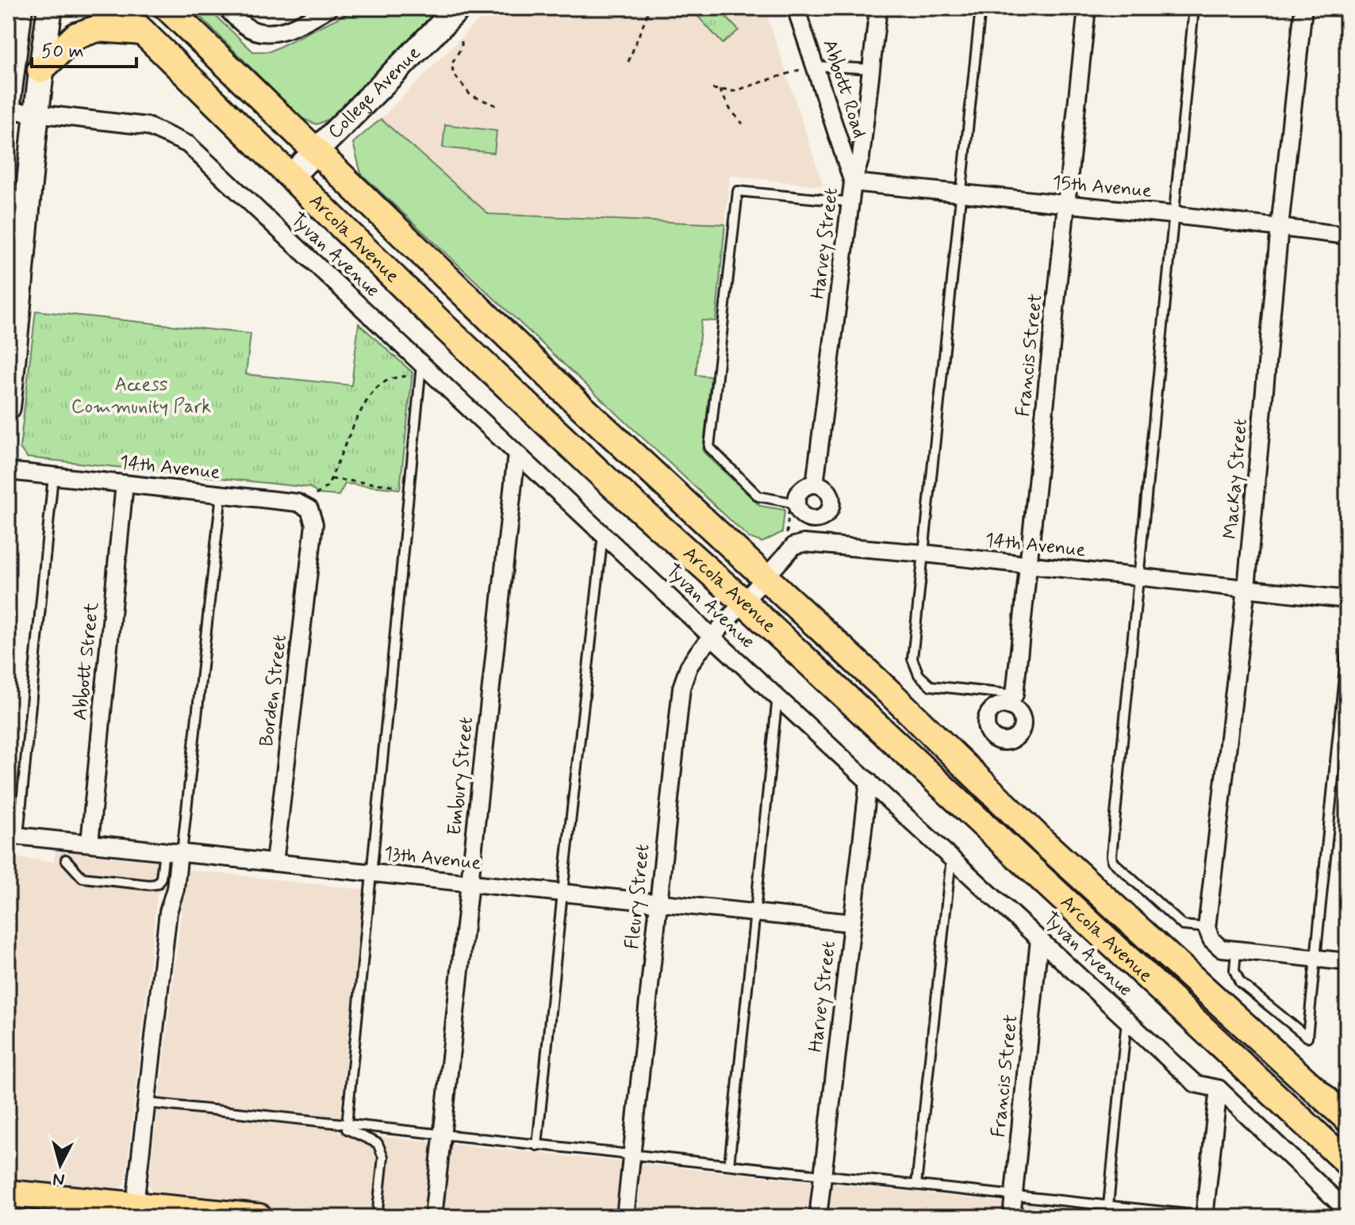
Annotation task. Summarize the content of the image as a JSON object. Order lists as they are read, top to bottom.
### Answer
{
  "streets": {
    "main road": ["College Avenue", "Arcola Avenue"],
    "street": [
      "Abbott Road",
      "15th Avenue",
      "Harvey Street",
      "Tyvan Avenue",
      "Francis Street",
      "14th Avenue",
      "MacKay Street",
      "Abbott Street",
      "Borden Street",
      "Embury Street",
      "13th Avenue",
      "Fleury Street"
    ]
  },
  "crossings": [
    ["Abbott Road", "15th Avenue"],
    ["Abbott Road", "Harvey Street"],
    ["College Avenue", "Arcola Avenue"],
    ["15th Avenue", "Harvey Street"],
    ["15th Avenue", "Francis Street"],
    ["15th Avenue", "MacKay Street"],
    ["Arcola Avenue", "Fleury Street"],
    ["Harvey Street", "Tyvan Avenue"],
    ["Harvey Street", "13th Avenue"],
    ["Tyvan Avenue", "Francis Street"],
    ["Tyvan Avenue", "Embury Street"],
    ["Tyvan Avenue", "Fleury Street"],
    ["Francis Street", "14th Avenue"],
    ["14th Avenue", "MacKay Street"],
    ["14th Avenue", "Abbott Street"],
    ["14th Avenue", "Borden Street"],
    ["Abbott Street", "13th Avenue"],
    ["Borden Street", "13th Avenue"],
    ["Embury Street", "13th Avenue"],
    ["13th Avenue", "Fleury Street"]
  ],
  "parks": ["Access Community Park"],
  "scale_bar": "50 m",
  "north": "bottom"
}
